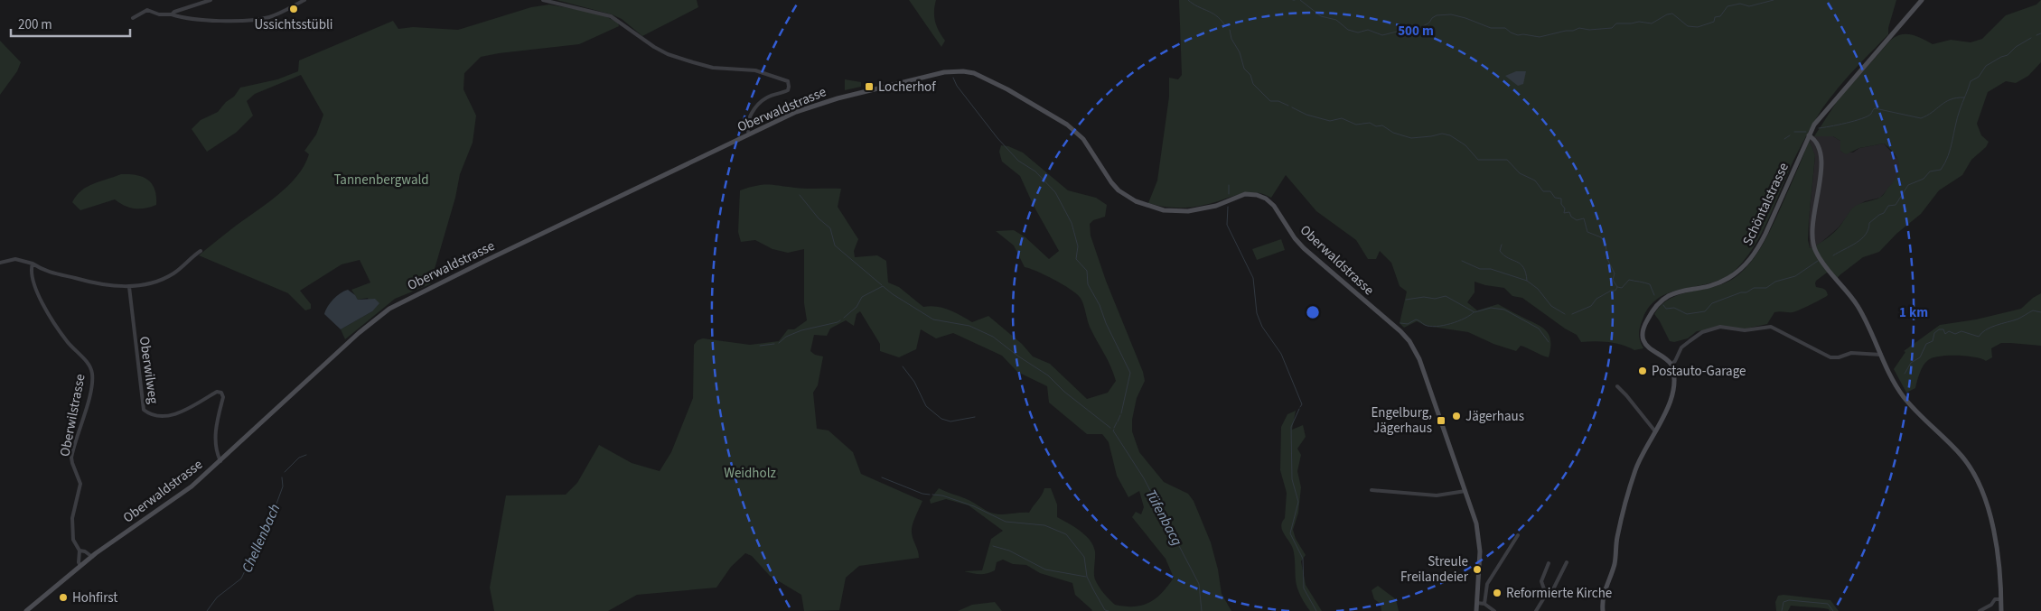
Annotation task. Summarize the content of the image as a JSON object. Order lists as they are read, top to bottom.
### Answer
{
  "streets": {
    "street": [
      "Oberwaldstrasse",
      "Schöntalstrasse",
      "Oberwilweg",
      "Oberwilstrasse"
    ]
  },
  "crossings": [
    ["Oberwaldstrasse", "Oberwilweg"],
    ["Oberwaldstrasse", "Oberwilstrasse"]
  ],
  "water": ["Tüfenbacg", "Chellenbach"],
  "parks": ["Tannenbergwald", "Weidholz"],
  "places": {
    "other": [
      "Ussichtsstübli",
      "Postauto-Garage",
      "Jägerhaus",
      "Streule Freilandeier",
      "Reformierte Kirche",
      "Hohfirst"
    ],
    "transit": ["Locherhof", "Engelburg, Jägerhaus"]
  },
  "scale_bar": "200 m",
  "rings": ["500 m", "1 km"]
}
